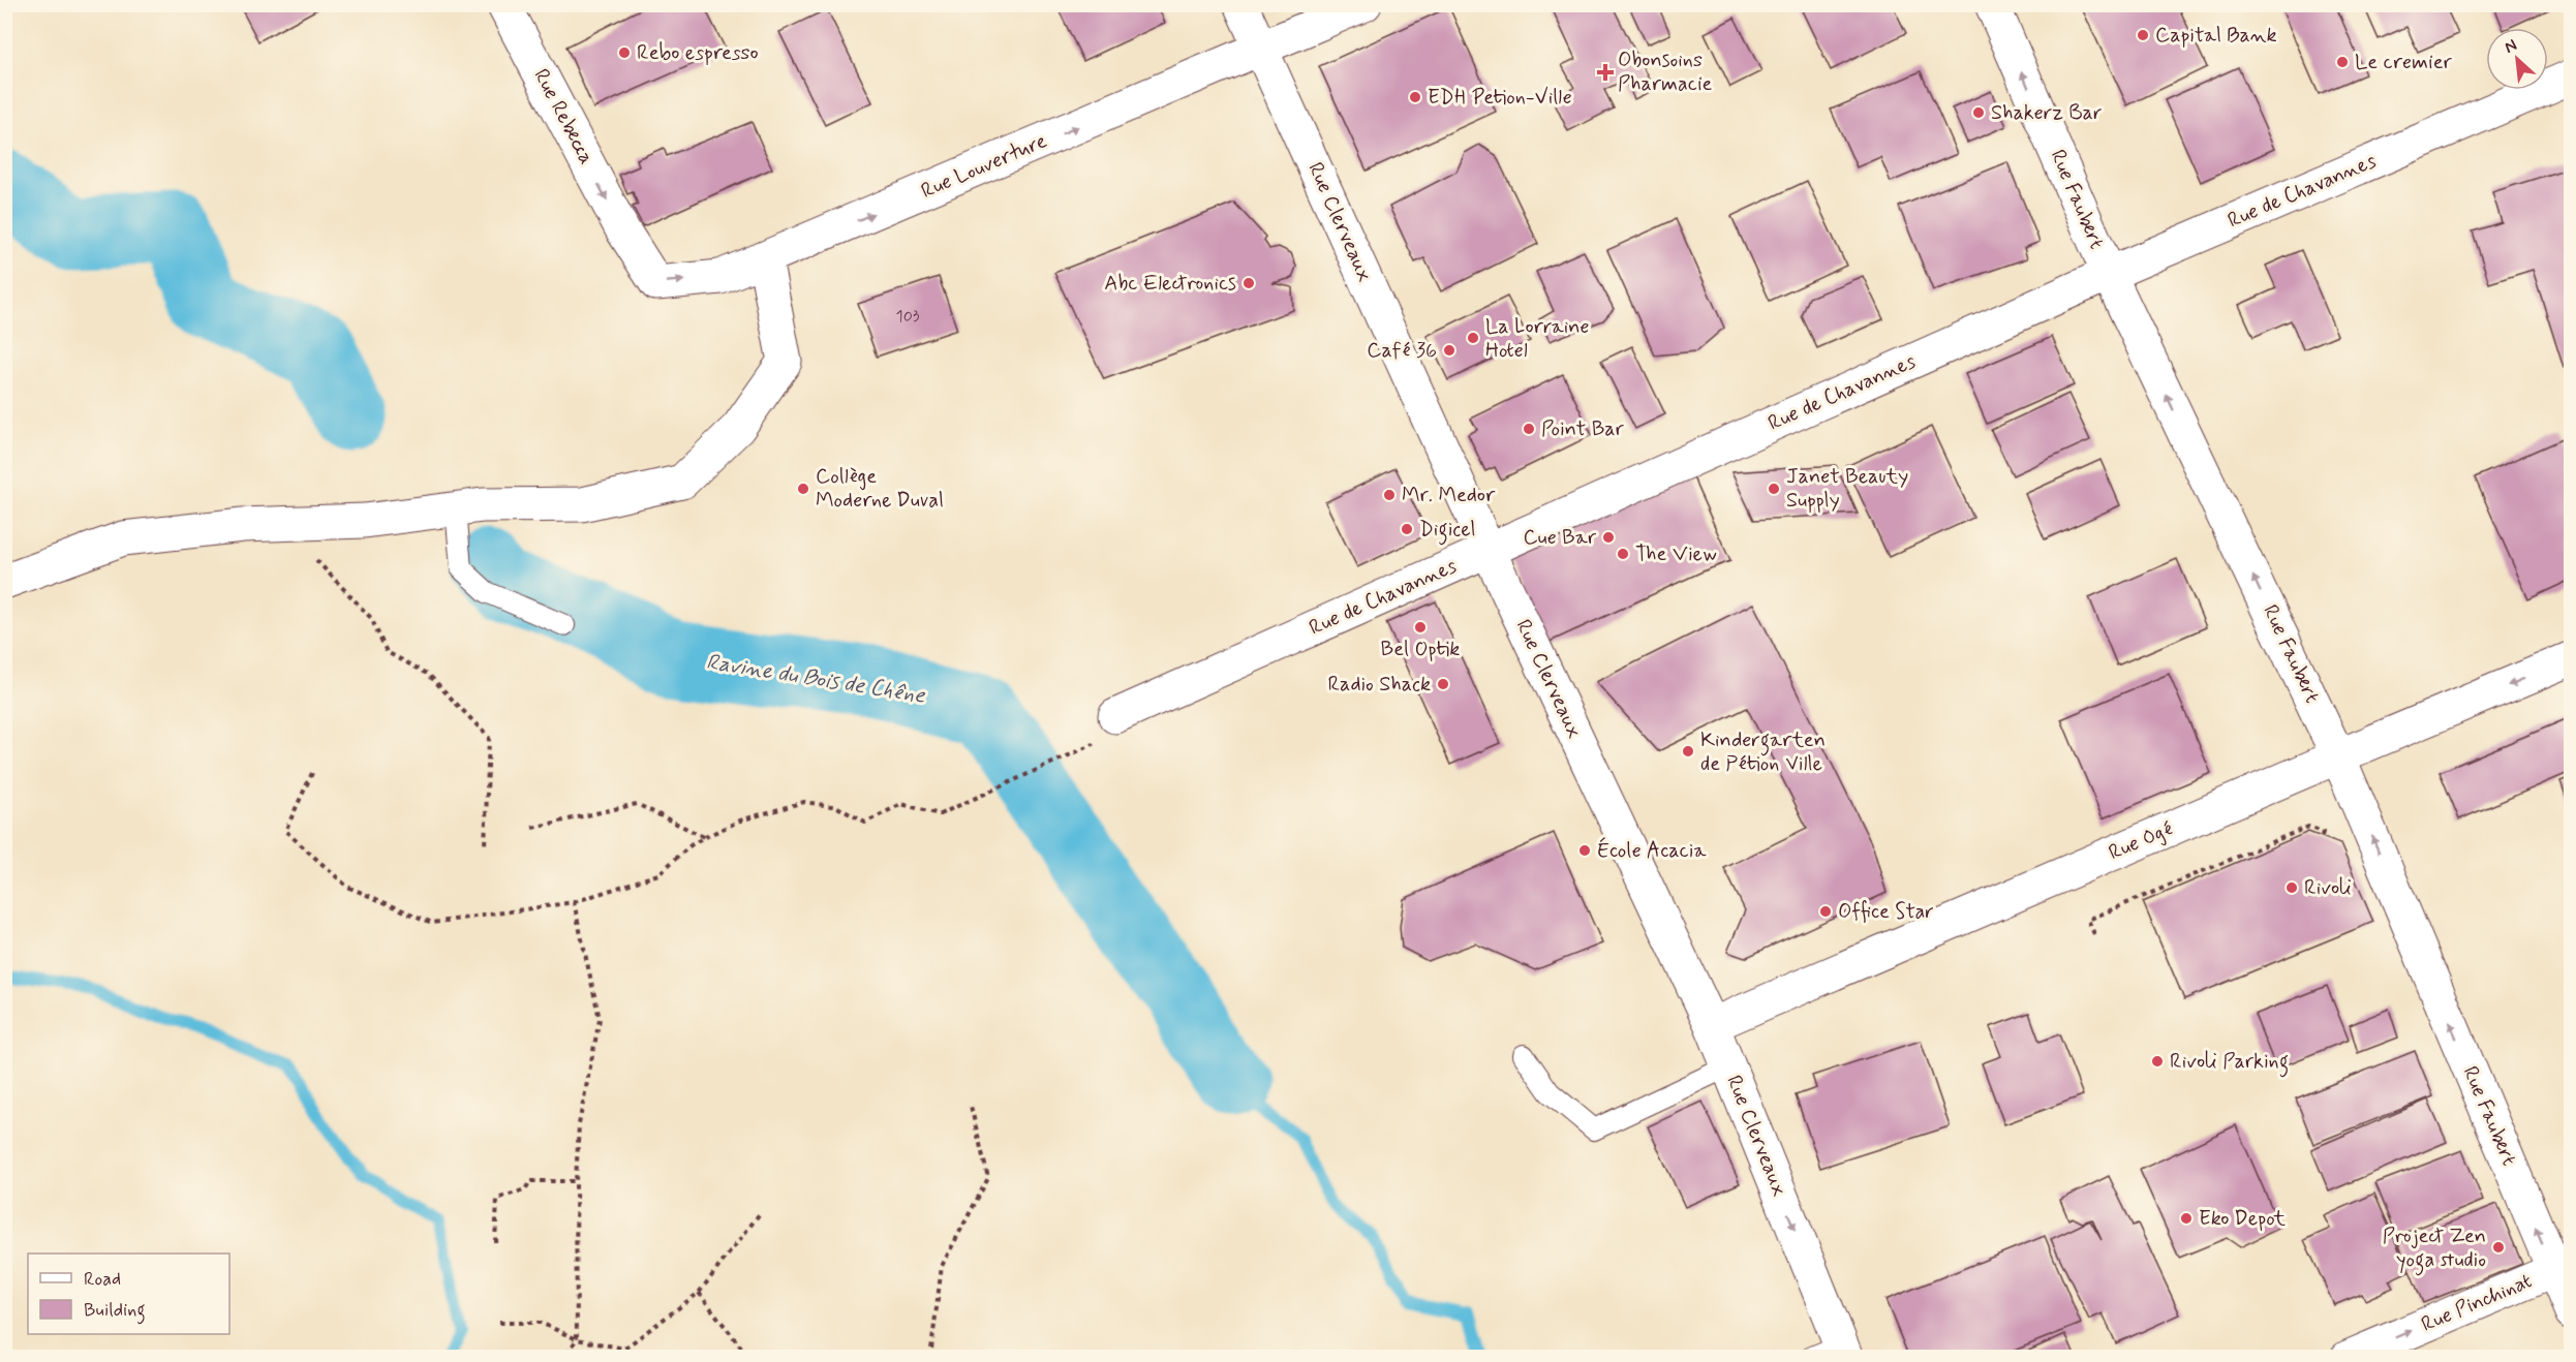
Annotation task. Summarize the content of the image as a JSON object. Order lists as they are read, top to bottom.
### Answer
{
  "streets": {
    "street": [
      "Rue Rebecca",
      "Rue Louverture",
      "Rue de Chavannes",
      "Rue Faubert",
      "Rue Clerveaux",
      "Rue Ogé",
      "Rue Pinchinat"
    ]
  },
  "crossings": [
    ["Rue Rebecca", "Rue Louverture"],
    ["Rue Louverture", "Rue Clerveaux"],
    ["Rue de Chavannes", "Rue Faubert"],
    ["Rue de Chavannes", "Rue Clerveaux"],
    ["Rue Faubert", "Rue Ogé"],
    ["Rue Faubert", "Rue Pinchinat"],
    ["Rue Clerveaux", "Rue Ogé"]
  ],
  "one_way": [
    "Rue Rebecca",
    "Rue Louverture",
    "Rue Faubert",
    "Rue Pinchinat"
  ],
  "water": ["Ravine du Bois de Chêne"],
  "places": {
    "other": [
      "Capital Bank",
      "Rebo espresso",
      "Le cremier",
      "EDH Petion-Ville",
      "Shakerz Bar",
      "Abc Electronics",
      "La Lorraine Hotel",
      "Café 36",
      "Point Bar",
      "Collège Moderne Duval",
      "Janet Beauty Supply",
      "Mr. Medor",
      "Digicel",
      "Cue Bar",
      "The View",
      "Bel Optik",
      "Radio Shack",
      "Kindergarten de Pétion Ville",
      "École Acacia",
      "Rivoli",
      "Office Star",
      "Rivoli Parking",
      "Eko Depot",
      "Project Zen yoga studio"
    ],
    "health": ["Obonsoins Pharmacie"]
  },
  "house_numbers": ["103"],
  "legend": ["Road", "Building"],
  "north": "top left"
}
